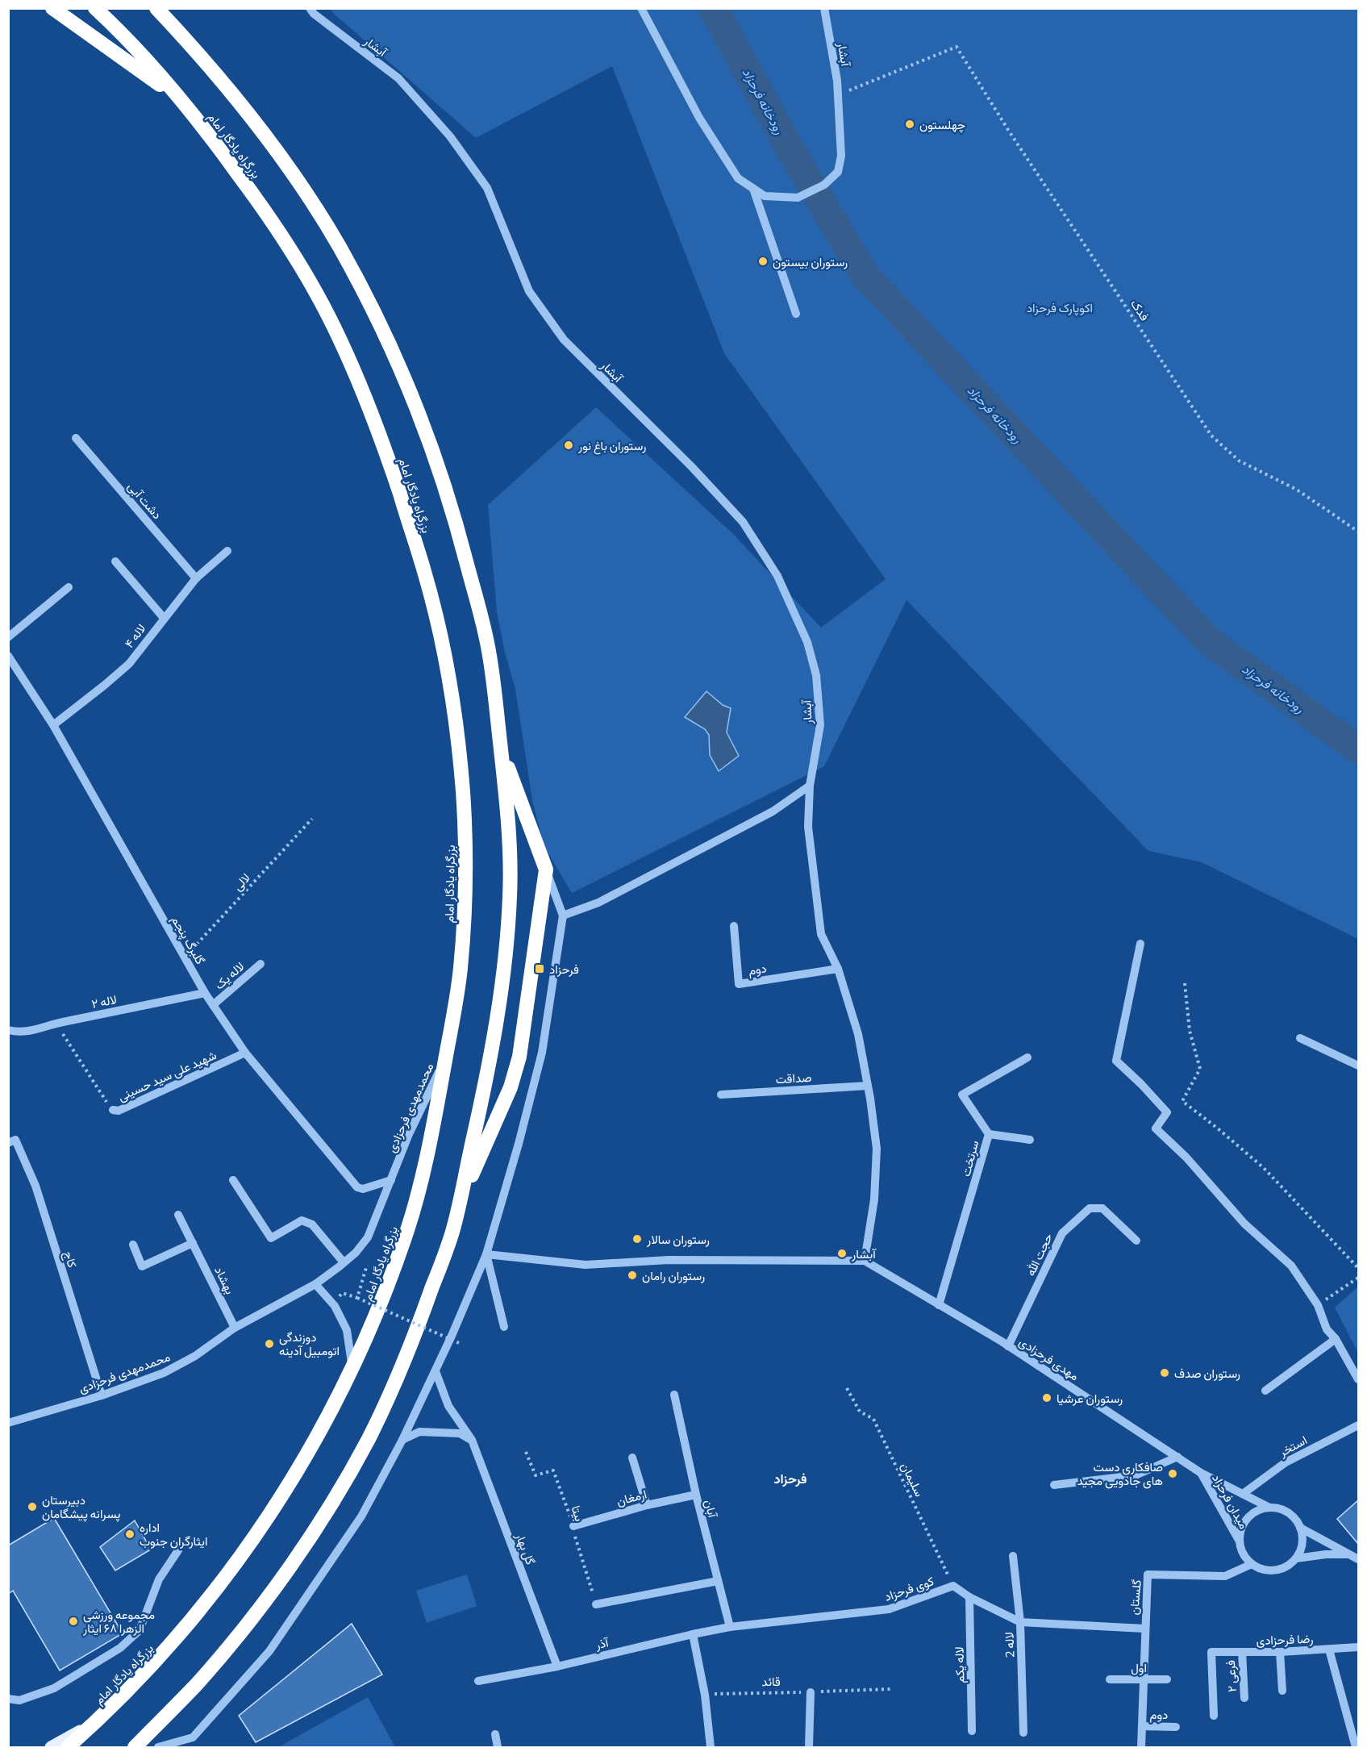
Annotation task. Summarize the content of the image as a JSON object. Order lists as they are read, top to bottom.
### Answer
{
  "streets": {
    "highway": ["بزرگراه یادگار امام"],
    "street": [
      "آبشار",
      "دشت آبی",
      "لاله ۴",
      "گلبرگ پنجم",
      "دوم",
      "لاله یک",
      "لاله ۲",
      "شهید علی سید حسینی",
      "صداقت",
      "محمدمهدی فرحزادی",
      "سرتخت",
      "حجت الله",
      "کاج",
      "بهشاد",
      "مهدی فرحزادی",
      "استخر",
      "ارمغان",
      "میدان فرحزاد",
      "آبان",
      "گل بهار",
      "کوی فرحزاد",
      "گلستان",
      "رضا فرحزادی",
      "آذر",
      "لاله 2",
      "لاله یکم",
      "اول",
      "فرعی ۲"
    ],
    "path": [
      "فدک",
      "لالی",
      "سلیمان",
      "بیتا",
      "قائد"
    ]
  },
  "crossings": [
    ["آبشار", "فدک"],
    ["آبشار", "دوم"],
    ["آبشار", "صداقت"],
    ["آبشار", "مهدی فرحزادی"],
    ["بزرگراه یادگار امام", "محمدمهدی فرحزادی"],
    ["دشت آبی", "لاله ۴"],
    ["لاله ۴", "گلبرگ پنجم"],
    ["لالی", "گلبرگ پنجم"],
    ["گلبرگ پنجم", "لاله یک"],
    ["گلبرگ پنجم", "لاله ۲"],
    ["گلبرگ پنجم", "شهید علی سید حسینی"],
    ["گلبرگ پنجم", "محمدمهدی فرحزادی"],
    ["دوم", "گلستان"],
    ["لاله ۲", "شهید علی سید حسینی"],
    ["محمدمهدی فرحزادی", "کاج"],
    ["محمدمهدی فرحزادی", "بهشاد"],
    ["سرتخت", "مهدی فرحزادی"],
    ["حجت الله", "مهدی فرحزادی"],
    ["مهدی فرحزادی", "استخر"],
    ["مهدی فرحزادی", "میدان فرحزاد"],
    ["مهدی فرحزادی", "گلستان"],
    ["سلیمان", "کوی فرحزاد"],
    ["ارمغان", "آبان"],
    ["ارمغان", "بیتا"],
    ["میدان فرحزاد", "گلستان"],
    ["آبان", "کوی فرحزاد"],
    ["آبان", "آذر"],
    ["گل بهار", "آذر"],
    ["کوی فرحزاد", "گلستان"],
    ["کوی فرحزاد", "آذر"],
    ["کوی فرحزاد", "لاله 2"],
    ["کوی فرحزاد", "لاله یکم"],
    ["گلستان", "اول"],
    ["رضا فرحزادی", "فرعی ۲"]
  ],
  "districts": ["فرحزاد"],
  "water": ["رودخانه فرحزاد"],
  "parks": ["اکوپارک فرحزاد"],
  "places": {
    "other": [
      "چهلستون",
      "رستوران بیستون",
      "رستوران باغ نور",
      "رستوران سالار",
      "آبشار",
      "رستوران رامان",
      "دوزندگی اتومبیل آدینه",
      "رستوران صدف",
      "رستوران عرشیا",
      "صافکاری دست های جادویی مجید",
      "دبیرستان پسرانه پیشگامان",
      "اداره ایثارگران جنوب",
      "مجموعه ورزشی الزهرا ۶۸ ایثار"
    ],
    "transit": ["فرحزاد"]
  }
}
